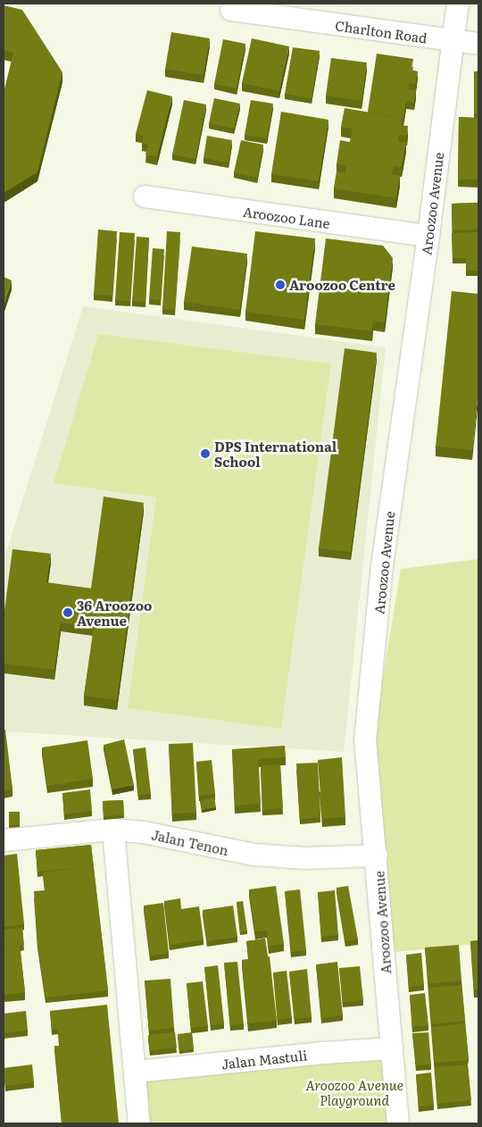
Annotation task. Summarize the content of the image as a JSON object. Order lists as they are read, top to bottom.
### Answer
{
  "streets": {
    "street": [
      "Charlton Road",
      "Aroozoo Avenue",
      "Aroozoo Lane",
      "Jalan Tenon",
      "Jalan Mastuli"
    ]
  },
  "crossings": [
    ["Charlton Road", "Aroozoo Avenue"],
    ["Aroozoo Avenue", "Aroozoo Lane"],
    ["Aroozoo Avenue", "Jalan Tenon"],
    ["Aroozoo Avenue", "Jalan Mastuli"]
  ],
  "parks": ["Aroozoo Avenue Playground"],
  "places": ["Aroozoo Centre", "DPS International School", "36 Aroozoo Avenue"]
}
